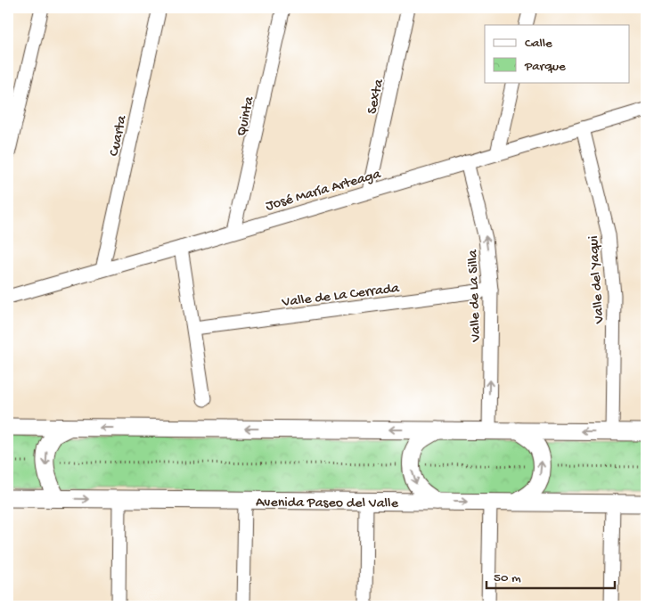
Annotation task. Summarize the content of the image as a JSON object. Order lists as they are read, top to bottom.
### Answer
{
  "streets": {
    "street": [
      "Sexta",
      "Quinta",
      "Cuarta",
      "José María Arteaga",
      "Valle del Yaqui",
      "Valle de La Cerrada",
      "Valle de La Silla",
      "Avenida Paseo del Valle"
    ]
  },
  "crossings": [
    ["Sexta", "José María Arteaga"],
    ["Quinta", "José María Arteaga"],
    ["Cuarta", "José María Arteaga"],
    ["José María Arteaga", "Valle del Yaqui"],
    ["José María Arteaga", "Valle de La Silla"],
    ["Valle de La Cerrada", "Valle de La Silla"]
  ],
  "one_way": ["Valle de La Silla"],
  "legend": ["Calle", "Parque"],
  "scale_bar": "50 m"
}
